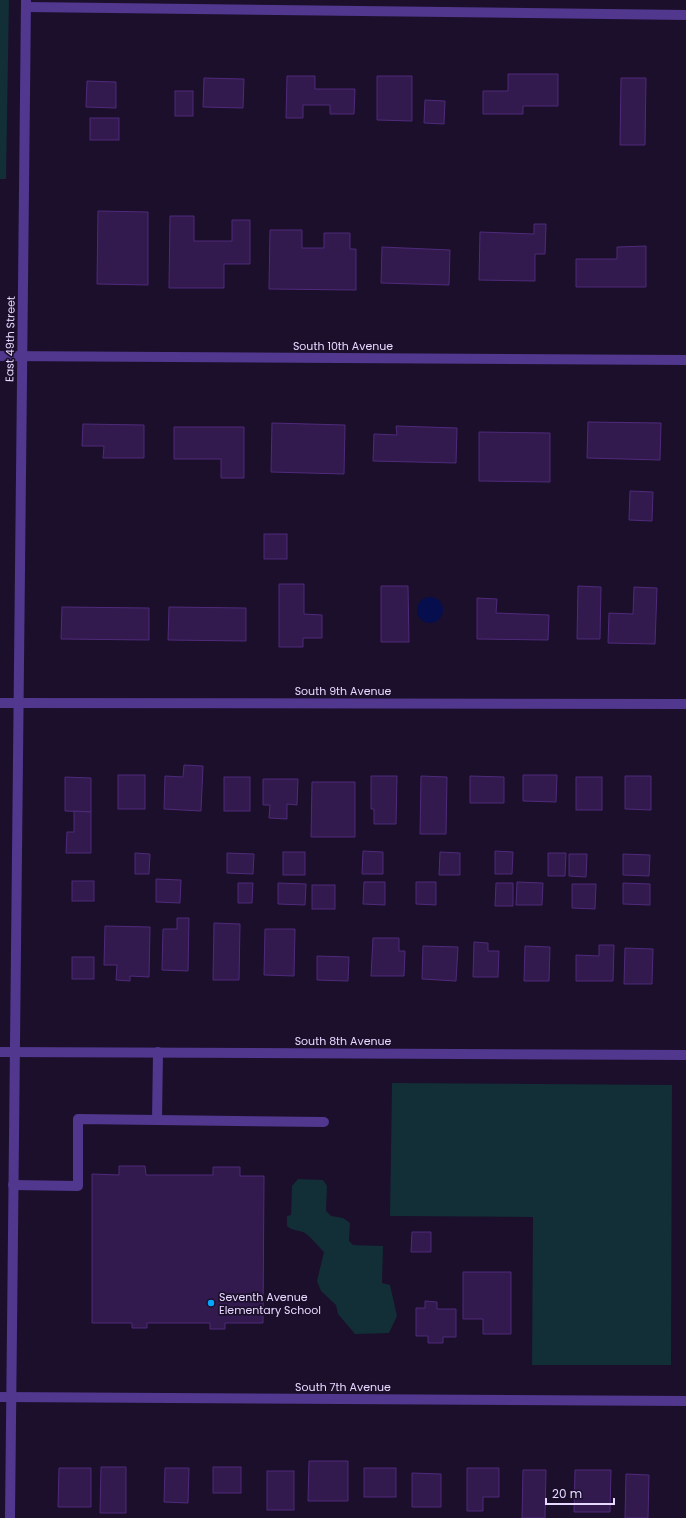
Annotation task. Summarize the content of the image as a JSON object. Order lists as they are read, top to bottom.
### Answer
{
  "streets": {
    "street": [
      "East 49th Street",
      "South 10th Avenue",
      "South 9th Avenue",
      "South 8th Avenue",
      "South 7th Avenue"
    ]
  },
  "crossings": [
    ["East 49th Street", "South 10th Avenue"],
    ["East 49th Street", "South 9th Avenue"],
    ["East 49th Street", "South 8th Avenue"],
    ["East 49th Street", "South 7th Avenue"]
  ],
  "places": ["Seventh Avenue Elementary School"],
  "scale_bar": "20 m"
}
